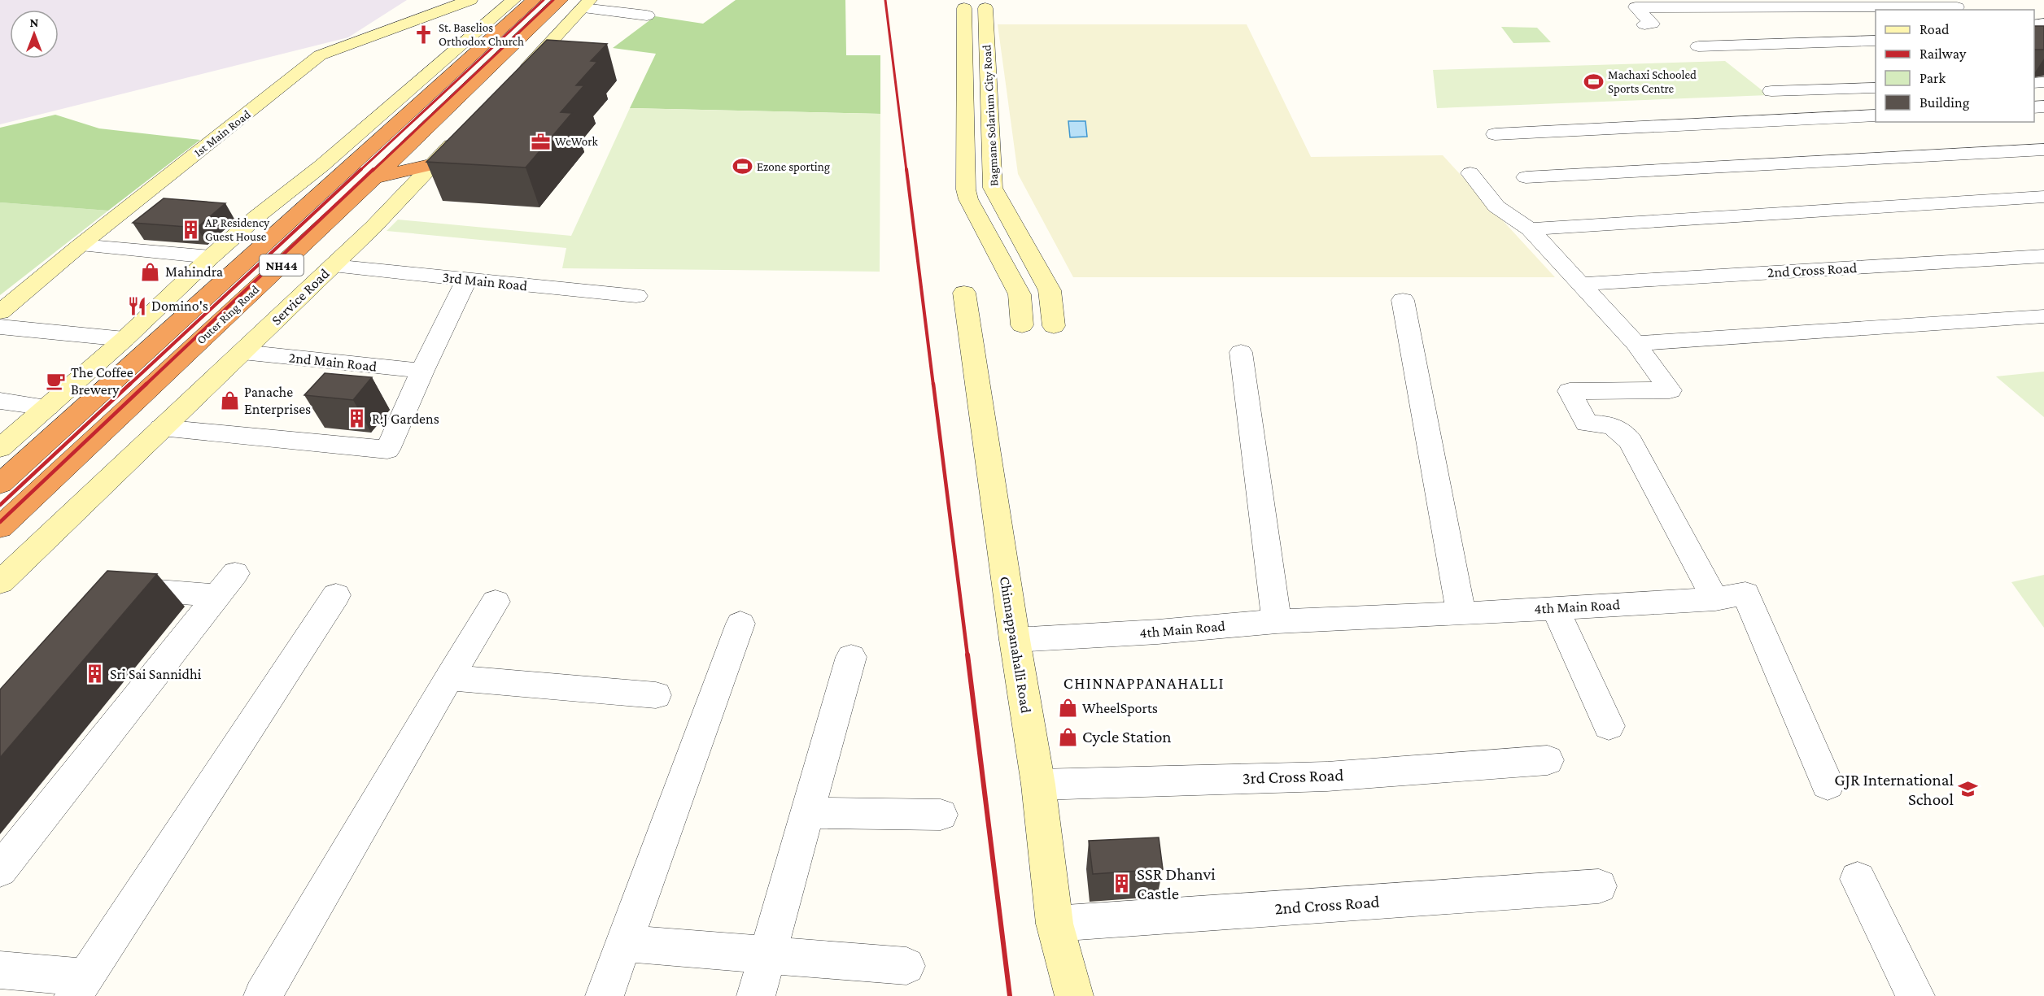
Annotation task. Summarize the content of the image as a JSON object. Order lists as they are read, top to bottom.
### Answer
{
  "streets": {
    "highway": ["NH44", "Outer Ring Road"],
    "street": [
      "Bagmane Solarium City Road",
      "1st Main Road",
      "2nd Cross Road",
      "3rd Main Road",
      "Service Road",
      "2nd Main Road",
      "4th Main Road",
      "Chinnappanahalli Road",
      "3rd Cross Road"
    ]
  },
  "crossings": [
    ["2nd Cross Road", "Chinnappanahalli Road"],
    ["3rd Main Road", "Service Road"],
    ["Service Road", "2nd Main Road"],
    ["4th Main Road", "Chinnappanahalli Road"],
    ["Chinnappanahalli Road", "3rd Cross Road"]
  ],
  "districts": ["CHINNAPPANAHALLI"],
  "places": {
    "church": ["St. Baselios Orthodox Church"],
    "sports": ["Machaxi Schooled Sports Centre", "Ezone sporting"],
    "office": ["WeWork"],
    "building": [
      "AP Residency Guest House",
      "R.J Gardens",
      "Sri Sai Sannidhi",
      "SSR Dhanvi Castle"
    ],
    "shop": [
      "Mahindra",
      "Panache Enterprises",
      "WheelSports",
      "Cycle Station"
    ],
    "restaurant": ["Domino's"],
    "cafe": ["The Coffee Brewery"],
    "school or university": ["GJR International School"]
  },
  "legend": [
    "Road",
    "Railway",
    "Park",
    "Building"
  ],
  "north": "top"
}
